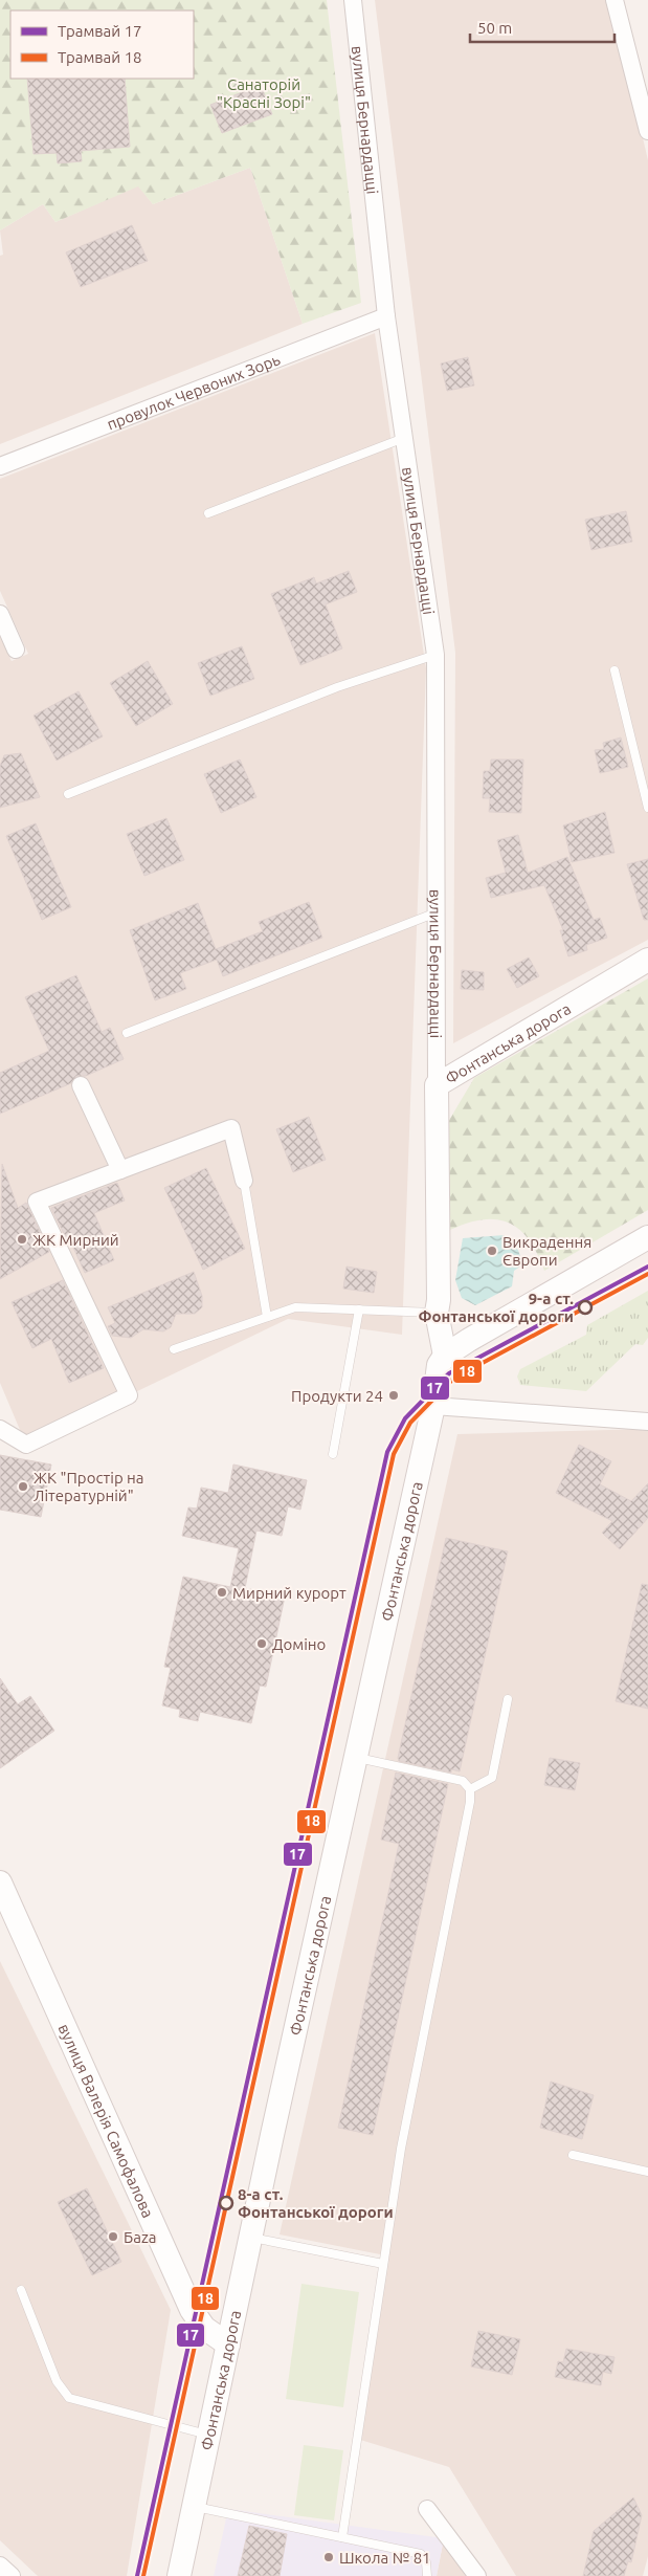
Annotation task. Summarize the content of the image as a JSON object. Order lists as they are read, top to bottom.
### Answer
{
  "streets": {
    "main road": ["Фонтанська дорога", "вулиця Валерія Самофалова"],
    "street": ["вулиця Бернардацці", "провулок Червоних Зорь"]
  },
  "crossings": [
    ["вулиця Бернардацці", "провулок Червоних Зорь"],
    ["вулиця Бернардацці", "Фонтанська дорога"],
    ["Фонтанська дорога", "вулиця Валерія Самофалова"]
  ],
  "parks": ["Санаторій \"Красні Зорі\""],
  "places": [
    "ЖК Мирний",
    "Викрадення Європи",
    "9-а ст. Фонтанської дороги",
    "Продукти 24",
    "ЖК \"Простір на Літературній\"",
    "Мирний курорт",
    "Доміно",
    "8-а ст. Фонтанської дороги",
    "Баzа",
    "Школа № 81"
  ],
  "lines": ["tram line 17", "tram line 18"],
  "legend": ["Трамвай 17", "Трамвай 18"],
  "scale_bar": "50 m"
}
